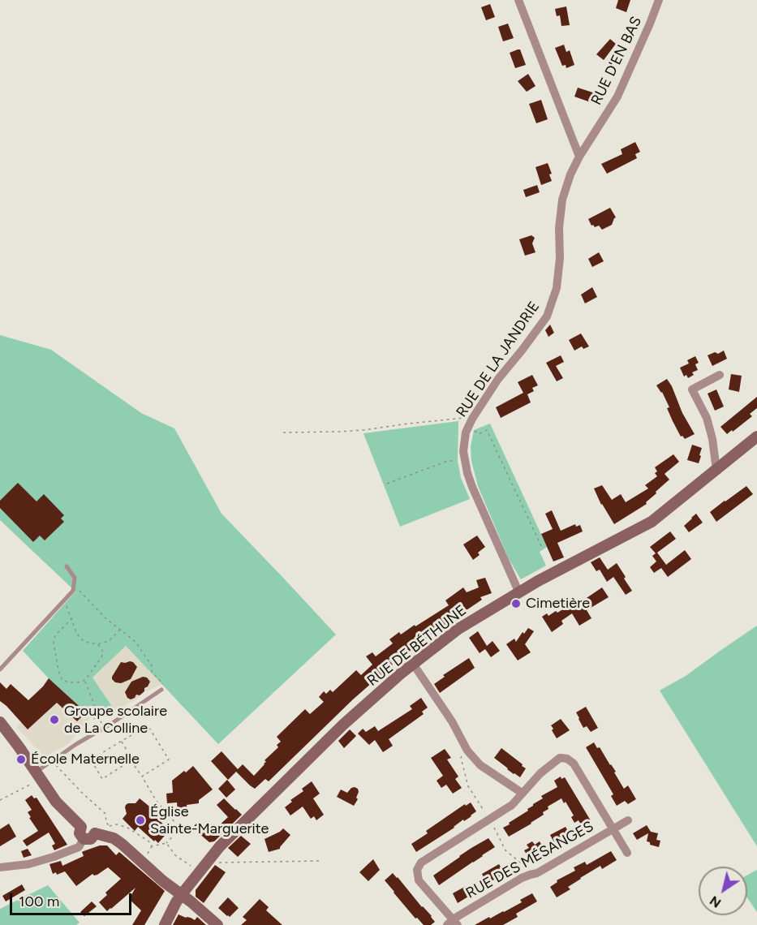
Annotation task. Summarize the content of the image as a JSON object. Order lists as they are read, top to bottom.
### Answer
{
  "streets": {
    "street": [
      "RUE D'EN BAS",
      "RUE DE LA JANDRIE",
      "RUE DE BÉTHUNE",
      "RUE DES MÉSANGES"
    ]
  },
  "crossings": [
    ["RUE D'EN BAS", "RUE DE LA JANDRIE"],
    ["RUE DE LA JANDRIE", "RUE DE BÉTHUNE"]
  ],
  "places": [
    "Cimetière",
    "Groupe scolaire de La Colline",
    "École Maternelle",
    "Église Sainte-Marguerite"
  ],
  "scale_bar": "100 m",
  "north": "bottom left"
}
